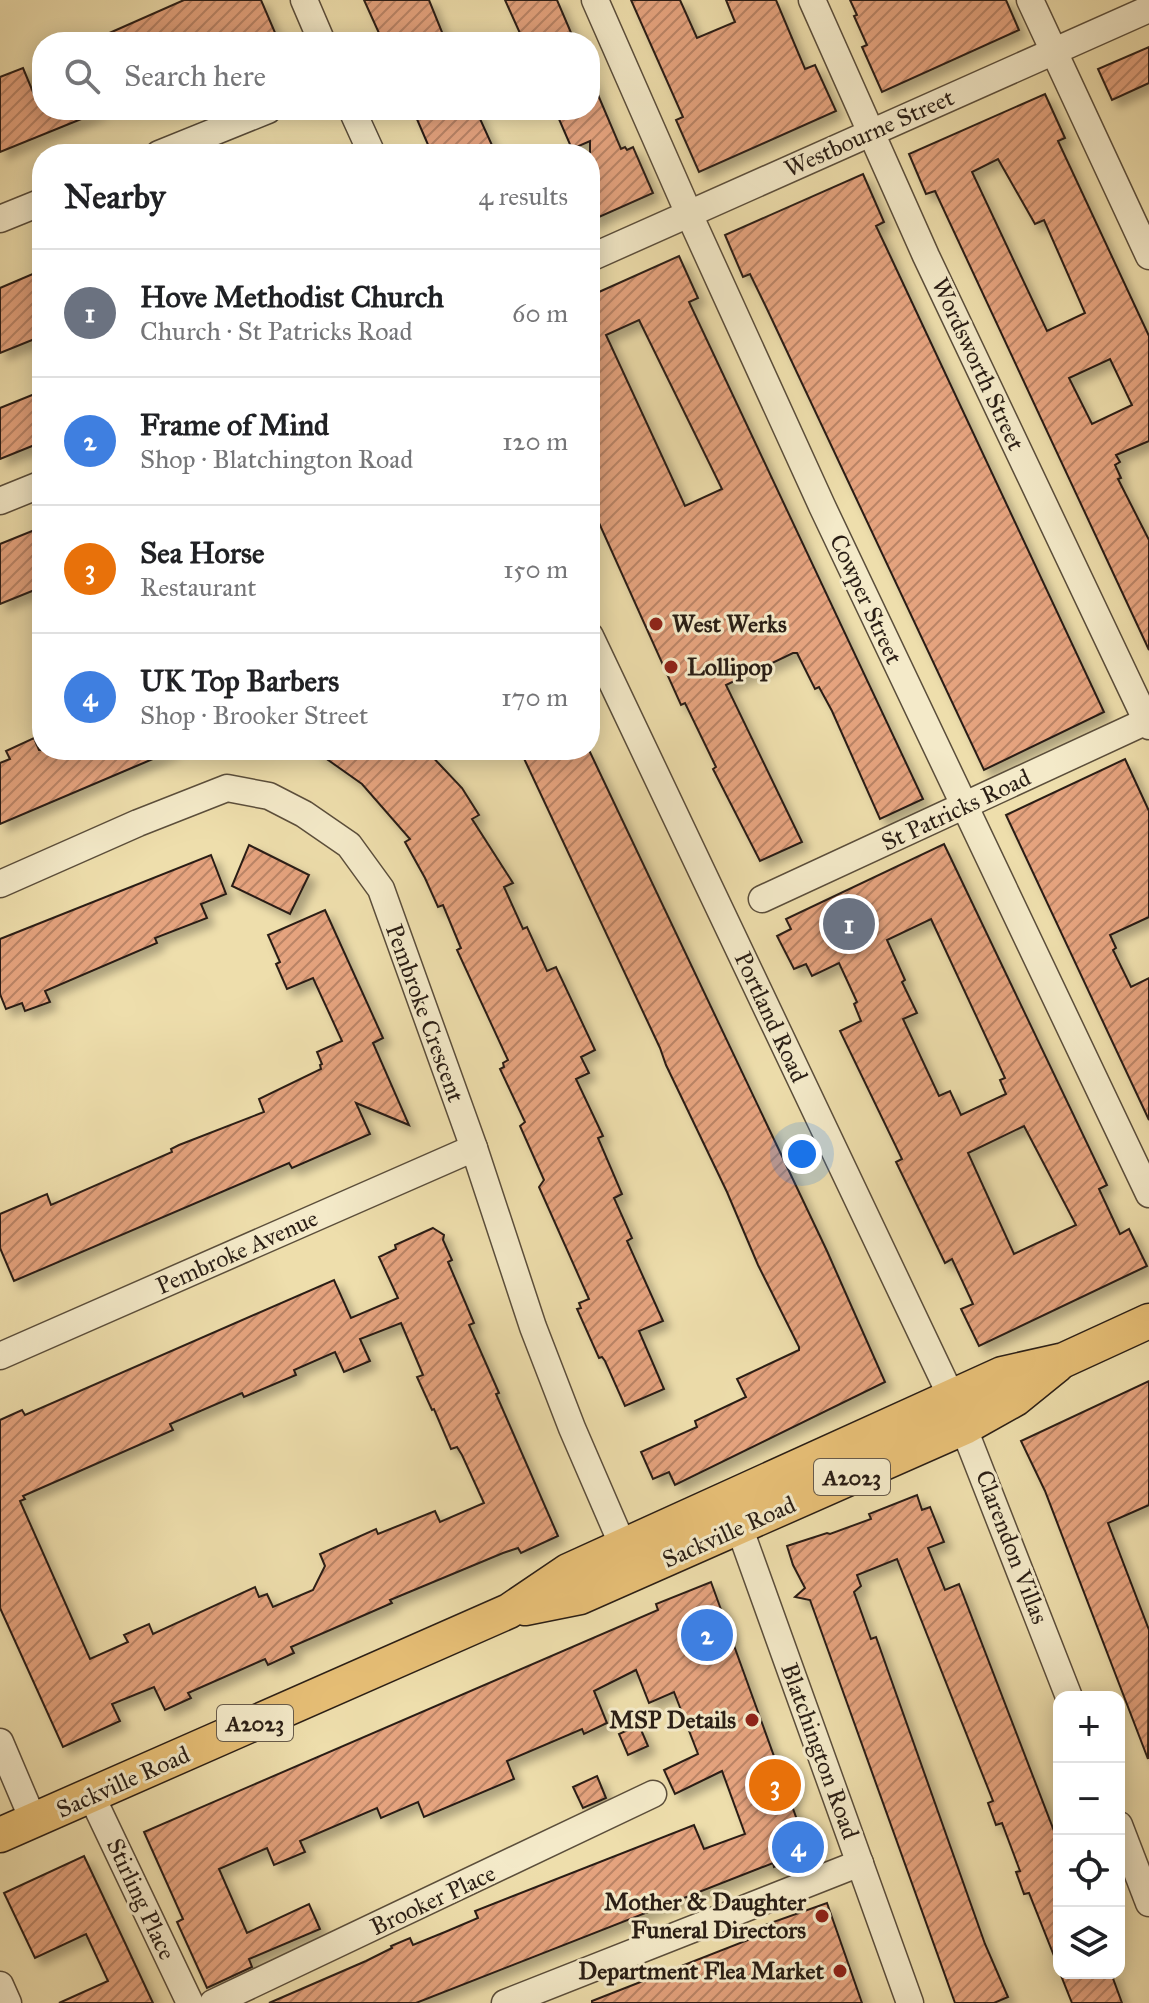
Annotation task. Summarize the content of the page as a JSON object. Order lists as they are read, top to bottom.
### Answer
{
  "streets": {
    "main road": ["A2023", "Sackville Road"],
    "street": [
      "Westbourne Street",
      "Wordsworth Street",
      "Cowper Street",
      "St Patricks Road",
      "Pembroke Crescent",
      "Portland Road",
      "Pembroke Avenue",
      "Clarendon Villas",
      "Blatchington Road",
      "Stirling Place",
      "Brooker Place"
    ]
  },
  "crossings": [
    ["Westbourne Street", "Wordsworth Street"],
    ["Westbourne Street", "Cowper Street"],
    ["Wordsworth Street", "St Patricks Road"],
    ["Cowper Street", "St Patricks Road"],
    ["Pembroke Crescent", "Pembroke Avenue"],
    ["Pembroke Crescent", "Sackville Road"],
    ["Portland Road", "Sackville Road"],
    ["Portland Road", "Clarendon Villas"],
    ["Sackville Road", "Clarendon Villas"],
    ["Sackville Road", "Blatchington Road"],
    ["Sackville Road", "Stirling Place"]
  ],
  "places": [
    "West Werks",
    "Lollipop",
    "MSP Details",
    "Mother & Daughter Funeral Directors",
    "Department Flea Market"
  ],
  "page": {
    "search": "Search here",
    "heading": ["Nearby", "4 results"],
    "list": [
      {
        "mark": "1",
        "name": "Hove Methodist Church",
        "note": "Church · St Patricks Road",
        "value": "60 m"
      },
      {
        "mark": "2",
        "name": "Frame of Mind",
        "note": "Shop · Blatchington Road",
        "value": "120 m"
      },
      {
        "mark": "3",
        "name": "Sea Horse",
        "note": "Restaurant",
        "value": "150 m"
      },
      {
        "mark": "4",
        "name": "UK Top Barbers",
        "note": "Shop · Brooker Street",
        "value": "170 m"
      }
    ],
    "pins": [
      "1",
      "2",
      "3",
      "4"
    ],
    "map_buttons": ["+", "−"]
  }
}
